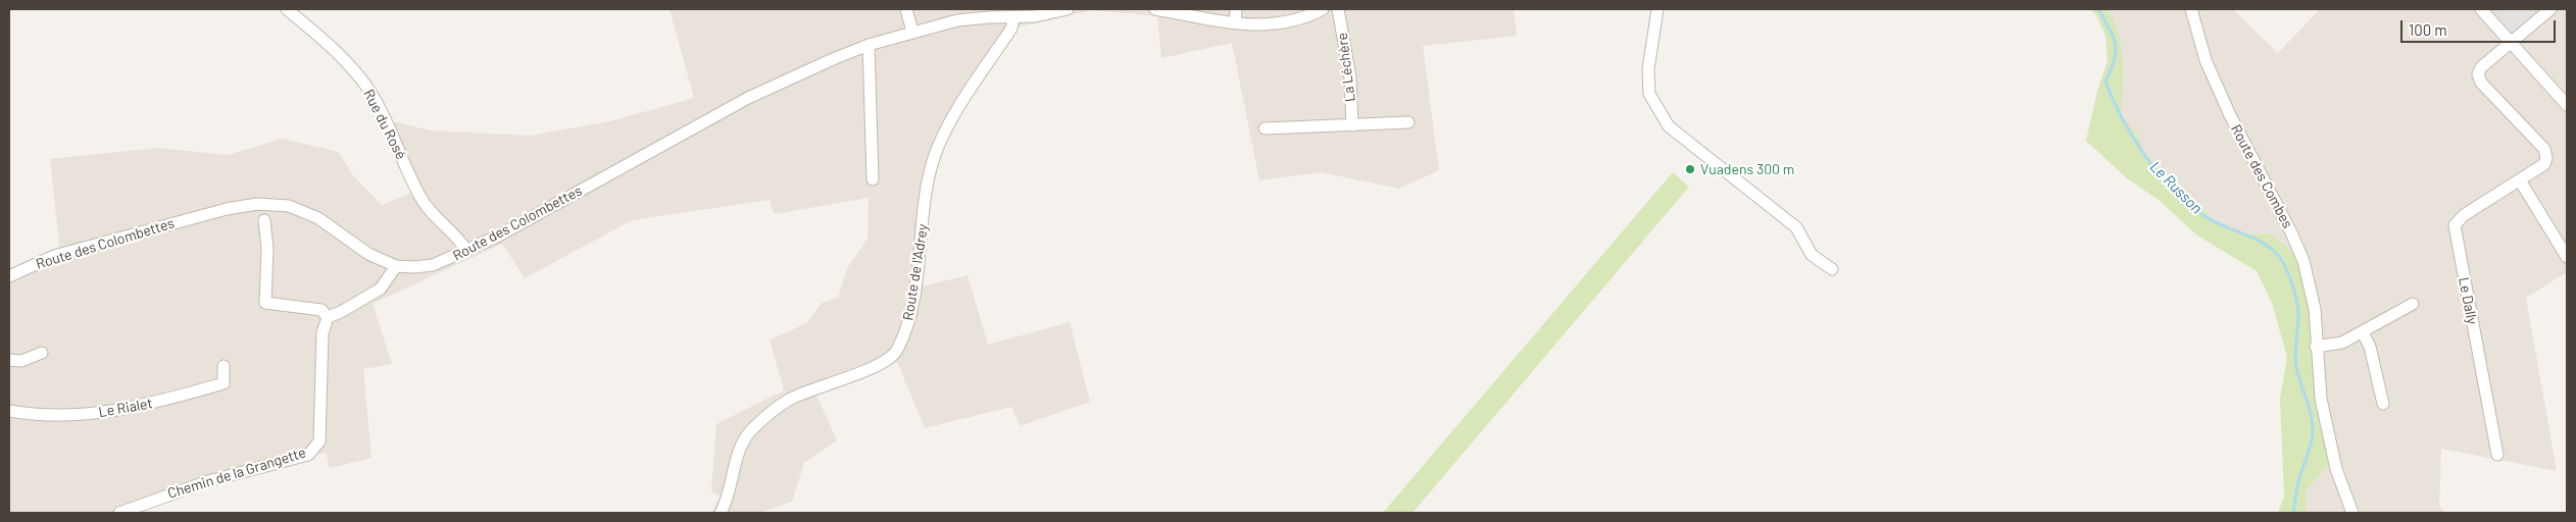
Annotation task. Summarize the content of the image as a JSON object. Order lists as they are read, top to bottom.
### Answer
{
  "streets": {
    "street": [
      "La Léchère",
      "Rue du Rosé",
      "Route des Combes",
      "Route des Colombettes",
      "Route de l'Adrey",
      "Le Dally",
      "Le Rialet",
      "Chemin de la Grangette"
    ]
  },
  "crossings": [
    ["Rue du Rosé", "Route des Colombettes"],
    ["Route des Colombettes", "Route de l'Adrey"]
  ],
  "water": ["Le Russon"],
  "places": ["Vuadens 300 m"],
  "scale_bar": "100 m"
}
